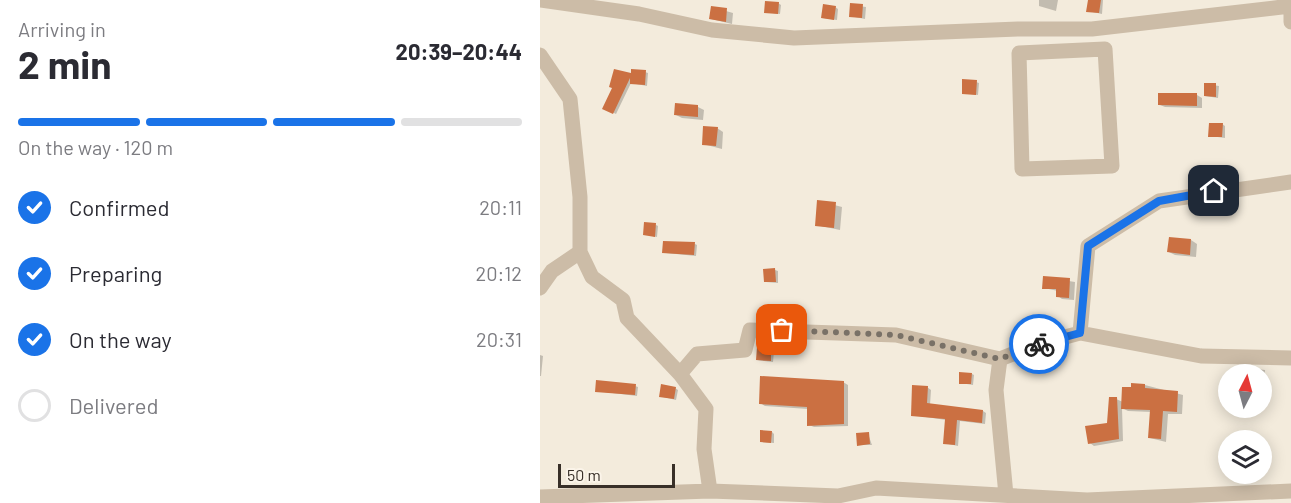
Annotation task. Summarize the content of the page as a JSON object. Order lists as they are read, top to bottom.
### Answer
{
  "scale_bar": "50 m",
  "north": "top",
  "page": {
    "heading": ["2 min", "Arriving in", "20:39–20:44"],
    "bar": "On the way · 120 m",
    "list": [
      ["Confirmed", "20:11"],
      ["Preparing", "20:12"],
      ["On the way", "20:31"],
      "Delivered"
    ],
    "scale": "50 m"
  }
}
